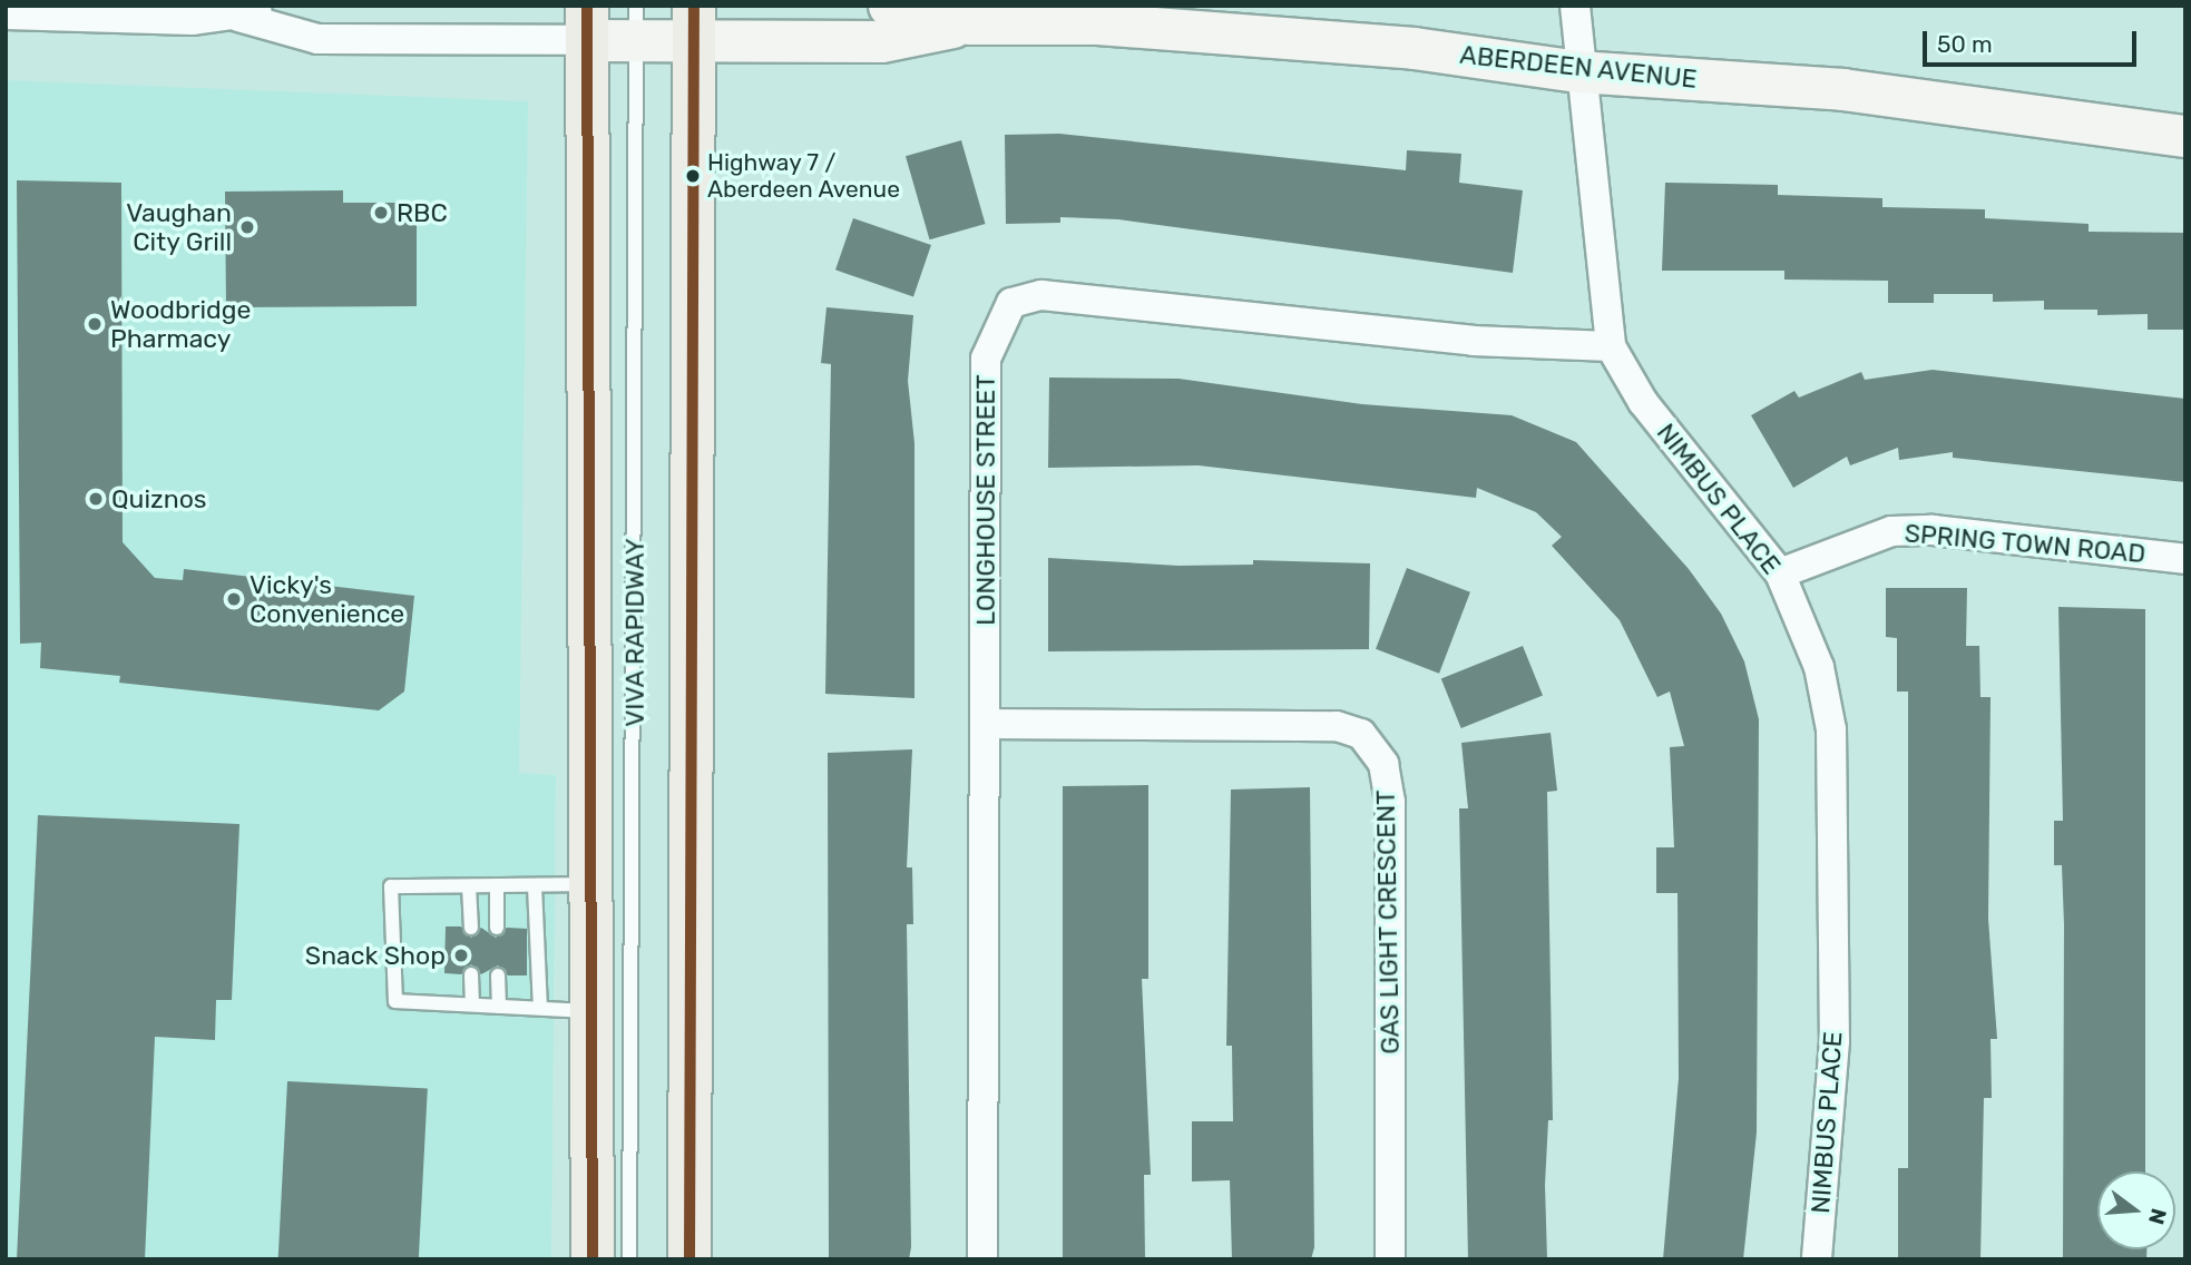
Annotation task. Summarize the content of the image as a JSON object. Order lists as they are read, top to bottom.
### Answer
{
  "streets": {
    "street": [
      "ABERDEEN AVENUE",
      "NIMBUS PLACE",
      "LONGHOUSE STREET",
      "SPRING TOWN ROAD",
      "GAS LIGHT CRESCENT"
    ],
    "lane": ["VIVA RAPIDWAY"]
  },
  "crossings": [
    ["ABERDEEN AVENUE", "NIMBUS PLACE"],
    ["ABERDEEN AVENUE", "VIVA RAPIDWAY"],
    ["NIMBUS PLACE", "LONGHOUSE STREET"],
    ["NIMBUS PLACE", "SPRING TOWN ROAD"],
    ["LONGHOUSE STREET", "GAS LIGHT CRESCENT"]
  ],
  "places": [
    "Highway 7 / Aberdeen Avenue",
    "RBC",
    "Vaughan City Grill",
    "Woodbridge Pharmacy",
    "Quiznos",
    "Vicky's Convenience",
    "Snack Shop"
  ],
  "scale_bar": "50 m",
  "north": "right"
}
